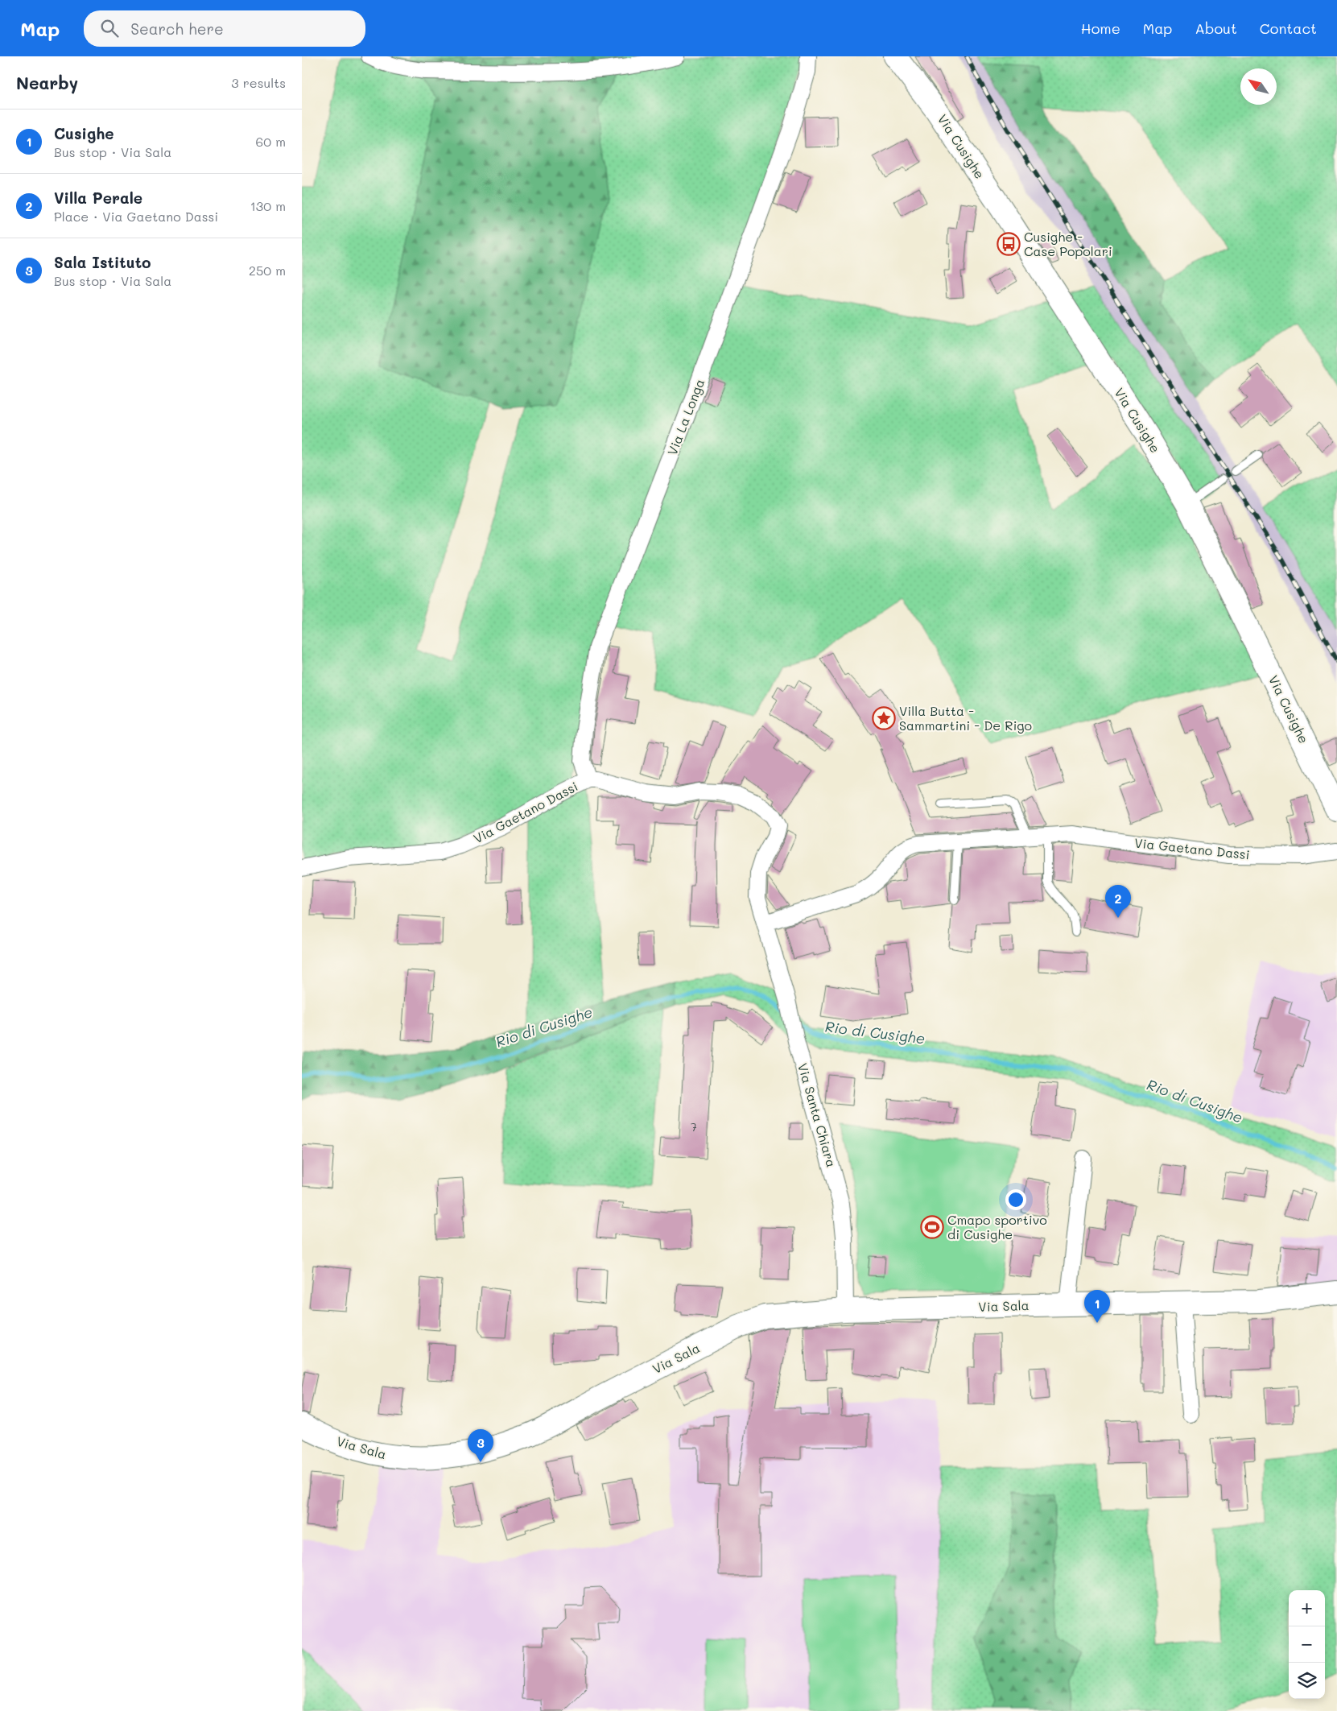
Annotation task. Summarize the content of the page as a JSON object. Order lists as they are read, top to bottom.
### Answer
{
  "streets": {
    "street": [
      "Via Cusighe",
      "Via La Longa",
      "Via Gaetano Dassi",
      "Via Santa Chiara",
      "Via Sala"
    ]
  },
  "crossings": [
    ["Via La Longa", "Via Gaetano Dassi"],
    ["Via Gaetano Dassi", "Via Santa Chiara"],
    ["Via Santa Chiara", "Via Sala"]
  ],
  "water": ["Rio di Cusighe"],
  "places": {
    "bus stop": ["Cusighe - Case Popolari"],
    "place": ["Villa Butta - Sammartini - De Rigo"],
    "sports": ["Cmapo sportivo di Cusighe"]
  },
  "house_numbers": ["7"],
  "north": "top left",
  "page": {
    "header": "Map",
    "search": "Search here",
    "nav": [
      "Home",
      "Map",
      "About",
      "Contact"
    ],
    "heading": ["Nearby", "3 results"],
    "list": [
      {
        "mark": "1",
        "name": "Cusighe",
        "note": "Bus stop · Via Sala",
        "value": "60 m"
      },
      {
        "mark": "2",
        "name": "Villa Perale",
        "note": "Place · Via Gaetano Dassi",
        "value": "130 m"
      },
      {
        "mark": "3",
        "name": "Sala Istituto",
        "note": "Bus stop · Via Sala",
        "value": "250 m"
      }
    ],
    "pins": ["2", "1", "3"],
    "map_buttons": ["+", "−"]
  }
}
